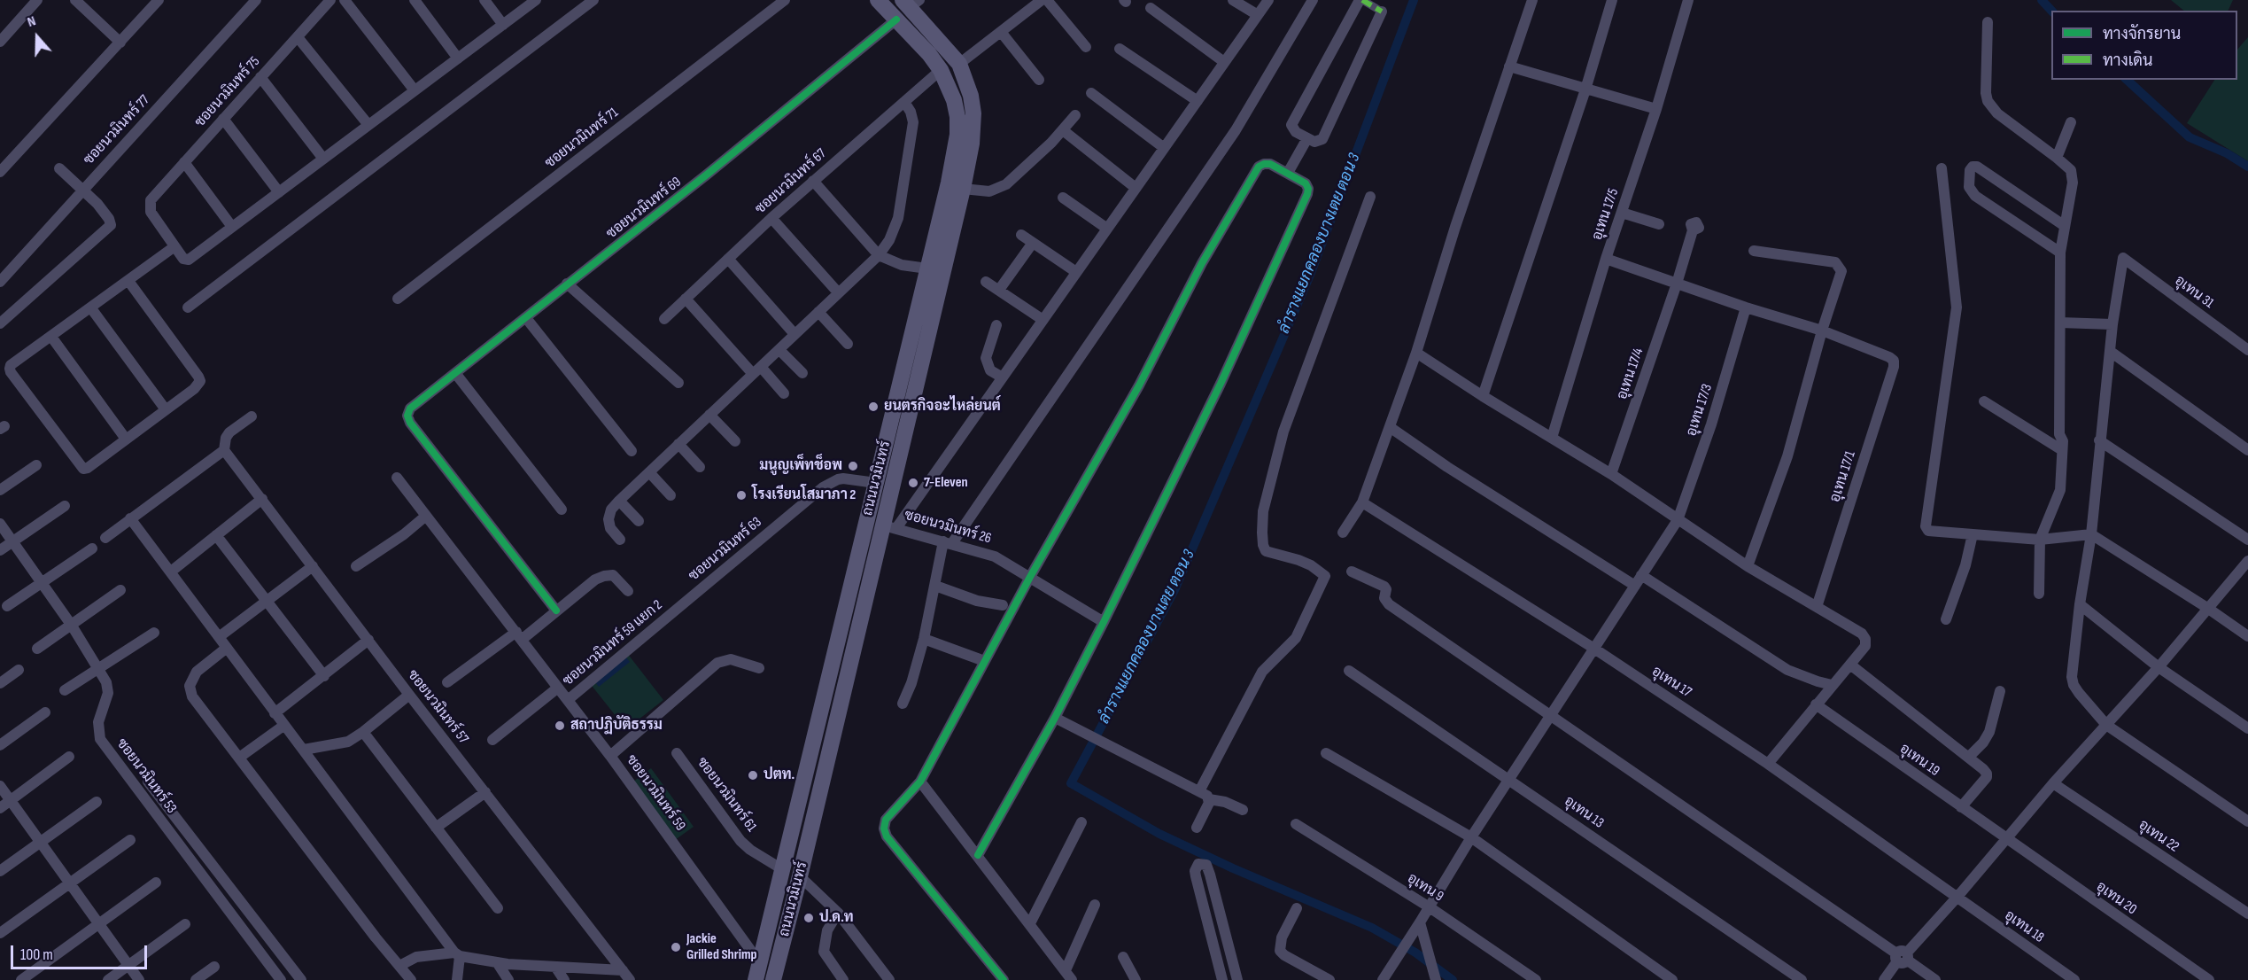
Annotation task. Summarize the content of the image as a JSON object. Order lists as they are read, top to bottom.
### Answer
{
  "streets": {
    "main road": ["ถนนนวมินทร์"],
    "street": [
      "ซอยนวมินทร์ 75",
      "ซอยนวมินทร์ 77",
      "ซอยนวมินทร์ 71",
      "ซอยนวมินทร์ 67",
      "ซอยนวมินทร์ 69",
      "อุเทน 17/5",
      "อุเทน 31",
      "อุเทน 17/4",
      "อุเทน 17/3",
      "อุเทน 17/1",
      "ซอยนวมินทร์ 26",
      "ซอยนวมินทร์ 63",
      "ซอยนวมินทร์ 59 แยก 2",
      "อุเทน 17",
      "ซอยนวมินทร์ 57",
      "อุเทน 19",
      "ซอยนวมินทร์ 53",
      "ซอยนวมินทร์ 59",
      "ซอยนวมินทร์ 61",
      "อุเทน 13",
      "อุเทน 22",
      "อุเทน 9",
      "อุเทน 20",
      "อุเทน 18"
    ]
  },
  "crossings": [
    ["ซอยนวมินทร์ 67", "ถนนนวมินทร์"],
    ["ซอยนวมินทร์ 69", "ถนนนวมินทร์"],
    ["อุเทน 17/3", "อุเทน 17"],
    ["อุเทน 17/3", "อุเทน 13"],
    ["อุเทน 17/3", "อุเทน 9"],
    ["ถนนนวมินทร์", "ซอยนวมินทร์ 26"],
    ["ถนนนวมินทร์", "ซอยนวมินทร์ 63"],
    ["ถนนนวมินทร์", "ซอยนวมินทร์ 59"],
    ["ถนนนวมินทร์", "ซอยนวมินทร์ 61"],
    ["ซอยนวมินทร์ 63", "ซอยนวมินทร์ 59 แยก 2"],
    ["ซอยนวมินทร์ 59 แยก 2", "ซอยนวมินทร์ 59"],
    ["อุเทน 17", "อุเทน 18"],
    ["อุเทน 19", "อุเทน 20"]
  ],
  "water": ["ลำรางแยกคลองบางเตย ตอน 3"],
  "places": [
    "ยนตรกิจอะไหล่ยนต์",
    "มนูญเพ็ทช็อพ",
    "7-Eleven",
    "โรงเรียนโสมาภา 2",
    "สถาปฏิบัติธรรม",
    "ปตท.",
    "ป.ด.ท",
    "Jackie Grilled Shrimp"
  ],
  "legend": ["ทางจักรยาน", "ทางเดิน"],
  "scale_bar": "100 m",
  "north": "top"
}
